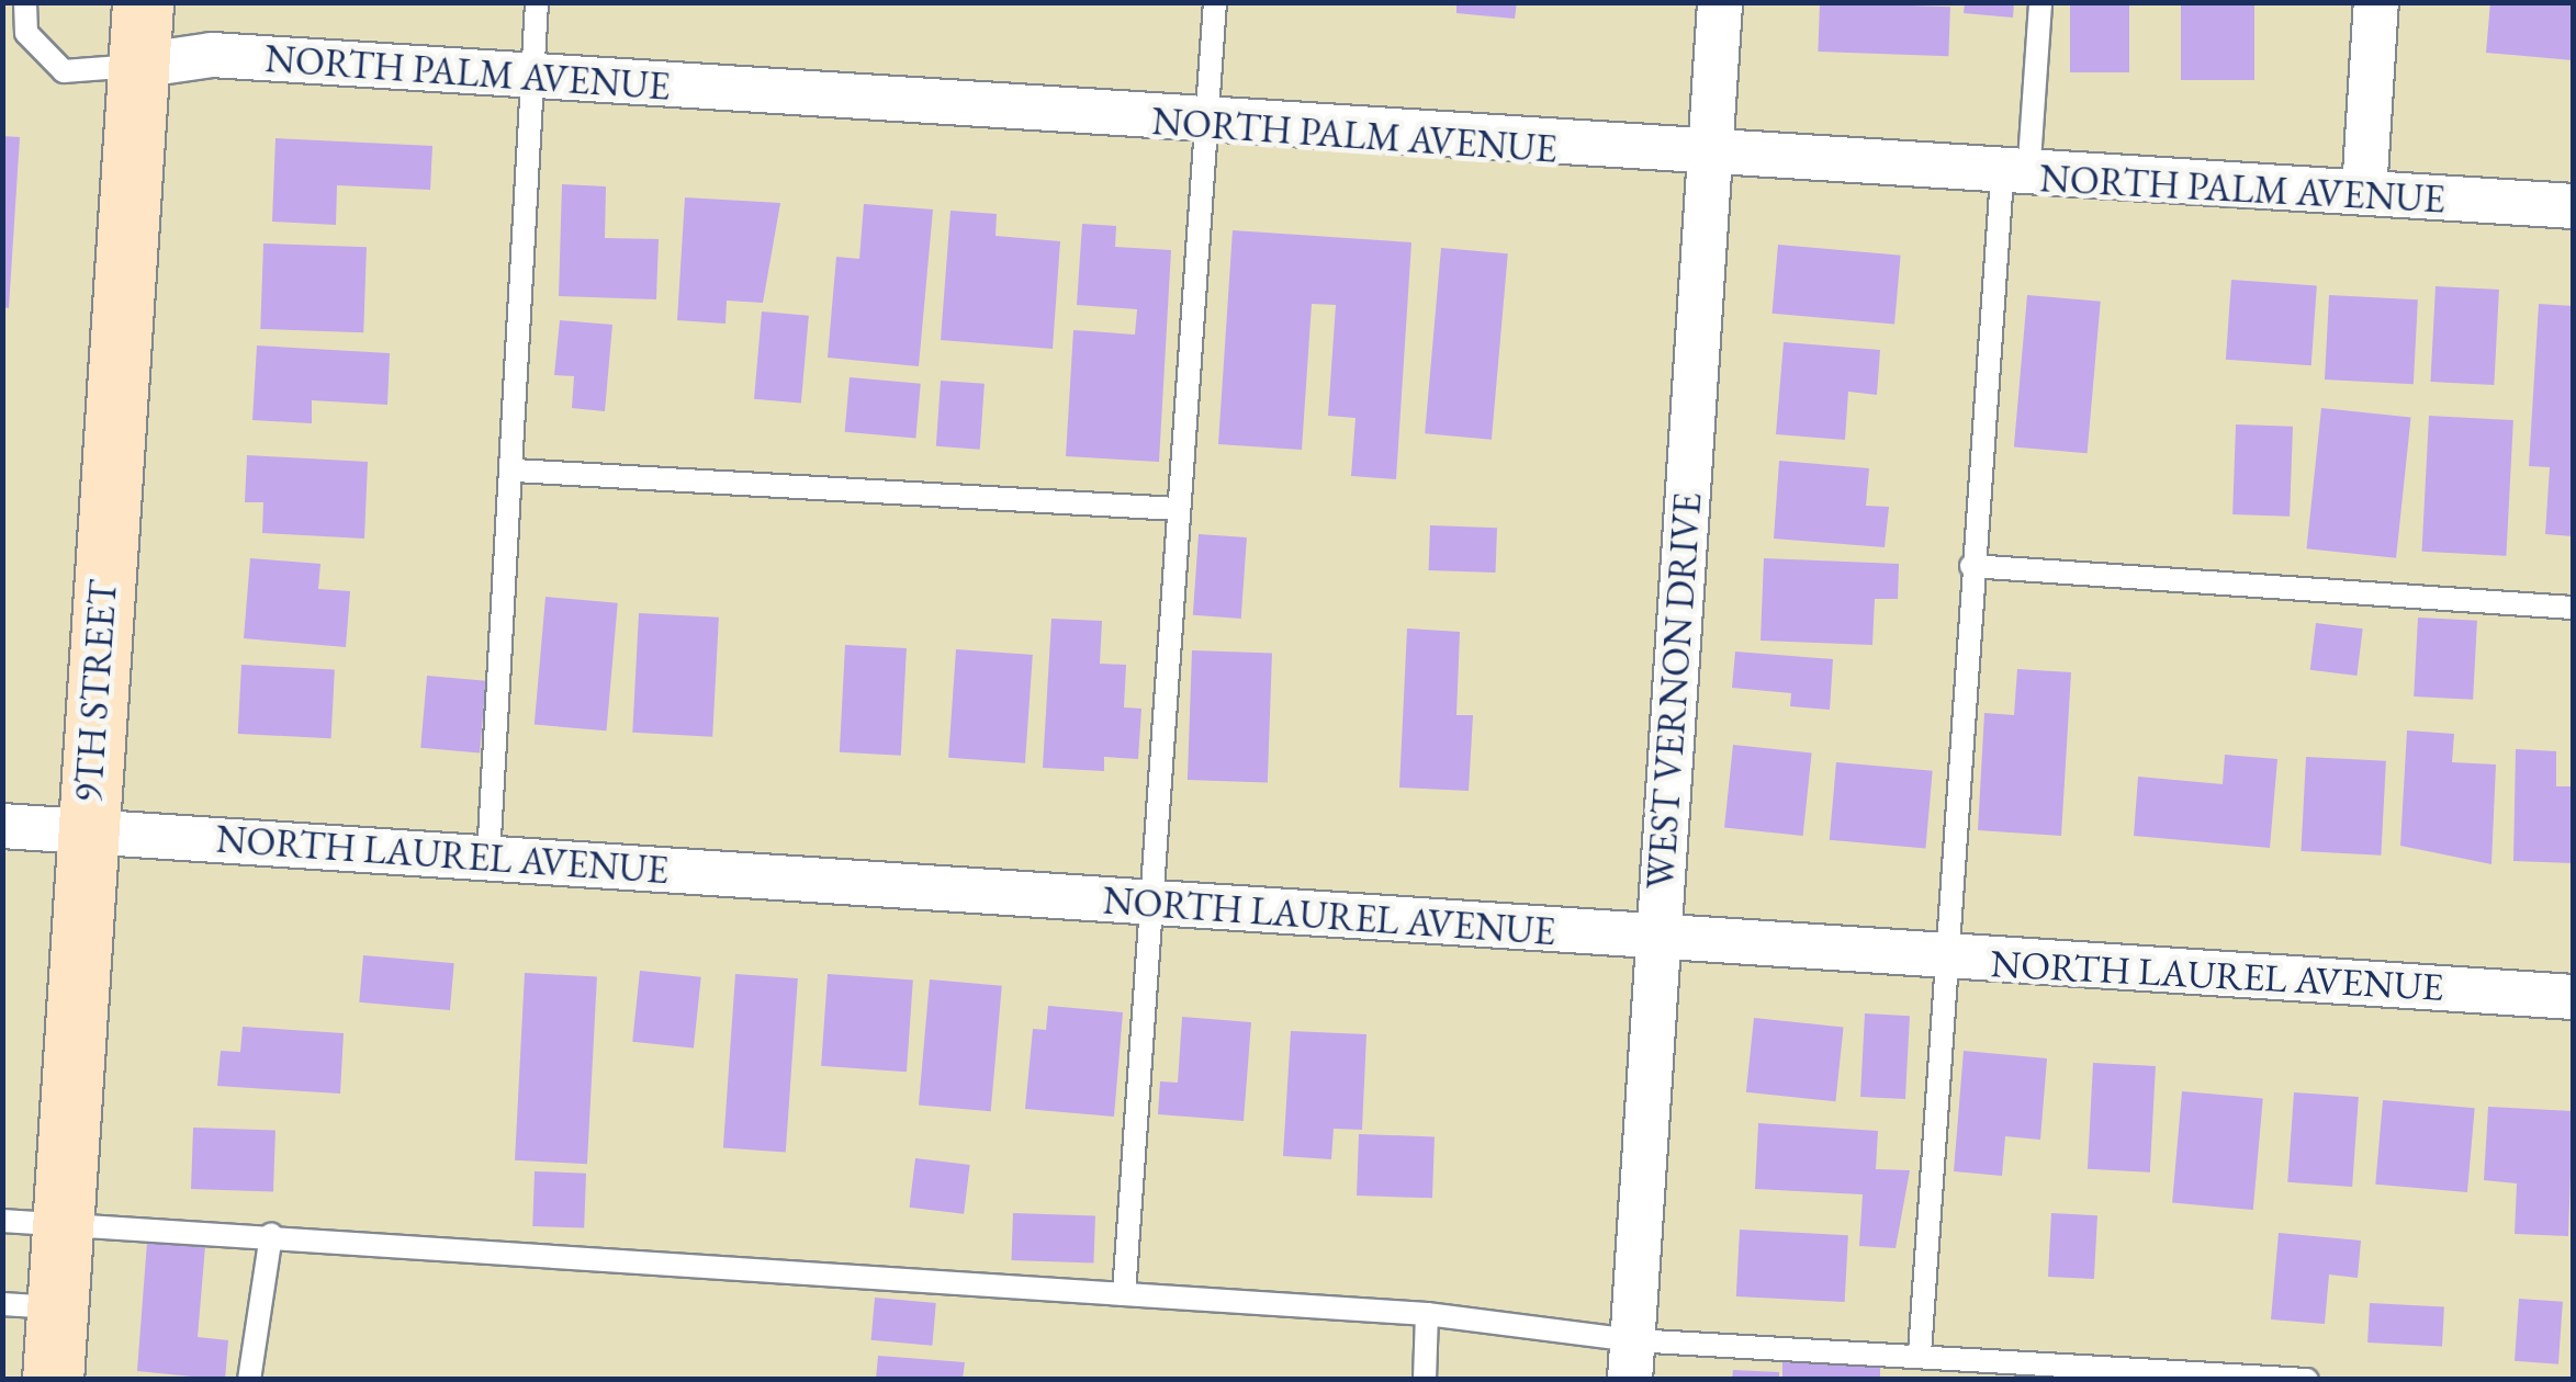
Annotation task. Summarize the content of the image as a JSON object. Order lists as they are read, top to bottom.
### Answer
{
  "streets": {
    "street": [
      "NORTH PALM AVENUE",
      "9TH STREET",
      "WEST VERNON DRIVE",
      "NORTH LAUREL AVENUE"
    ]
  },
  "crossings": [
    ["NORTH PALM AVENUE", "9TH STREET"],
    ["NORTH PALM AVENUE", "WEST VERNON DRIVE"],
    ["9TH STREET", "NORTH LAUREL AVENUE"],
    ["WEST VERNON DRIVE", "NORTH LAUREL AVENUE"]
  ]
}
